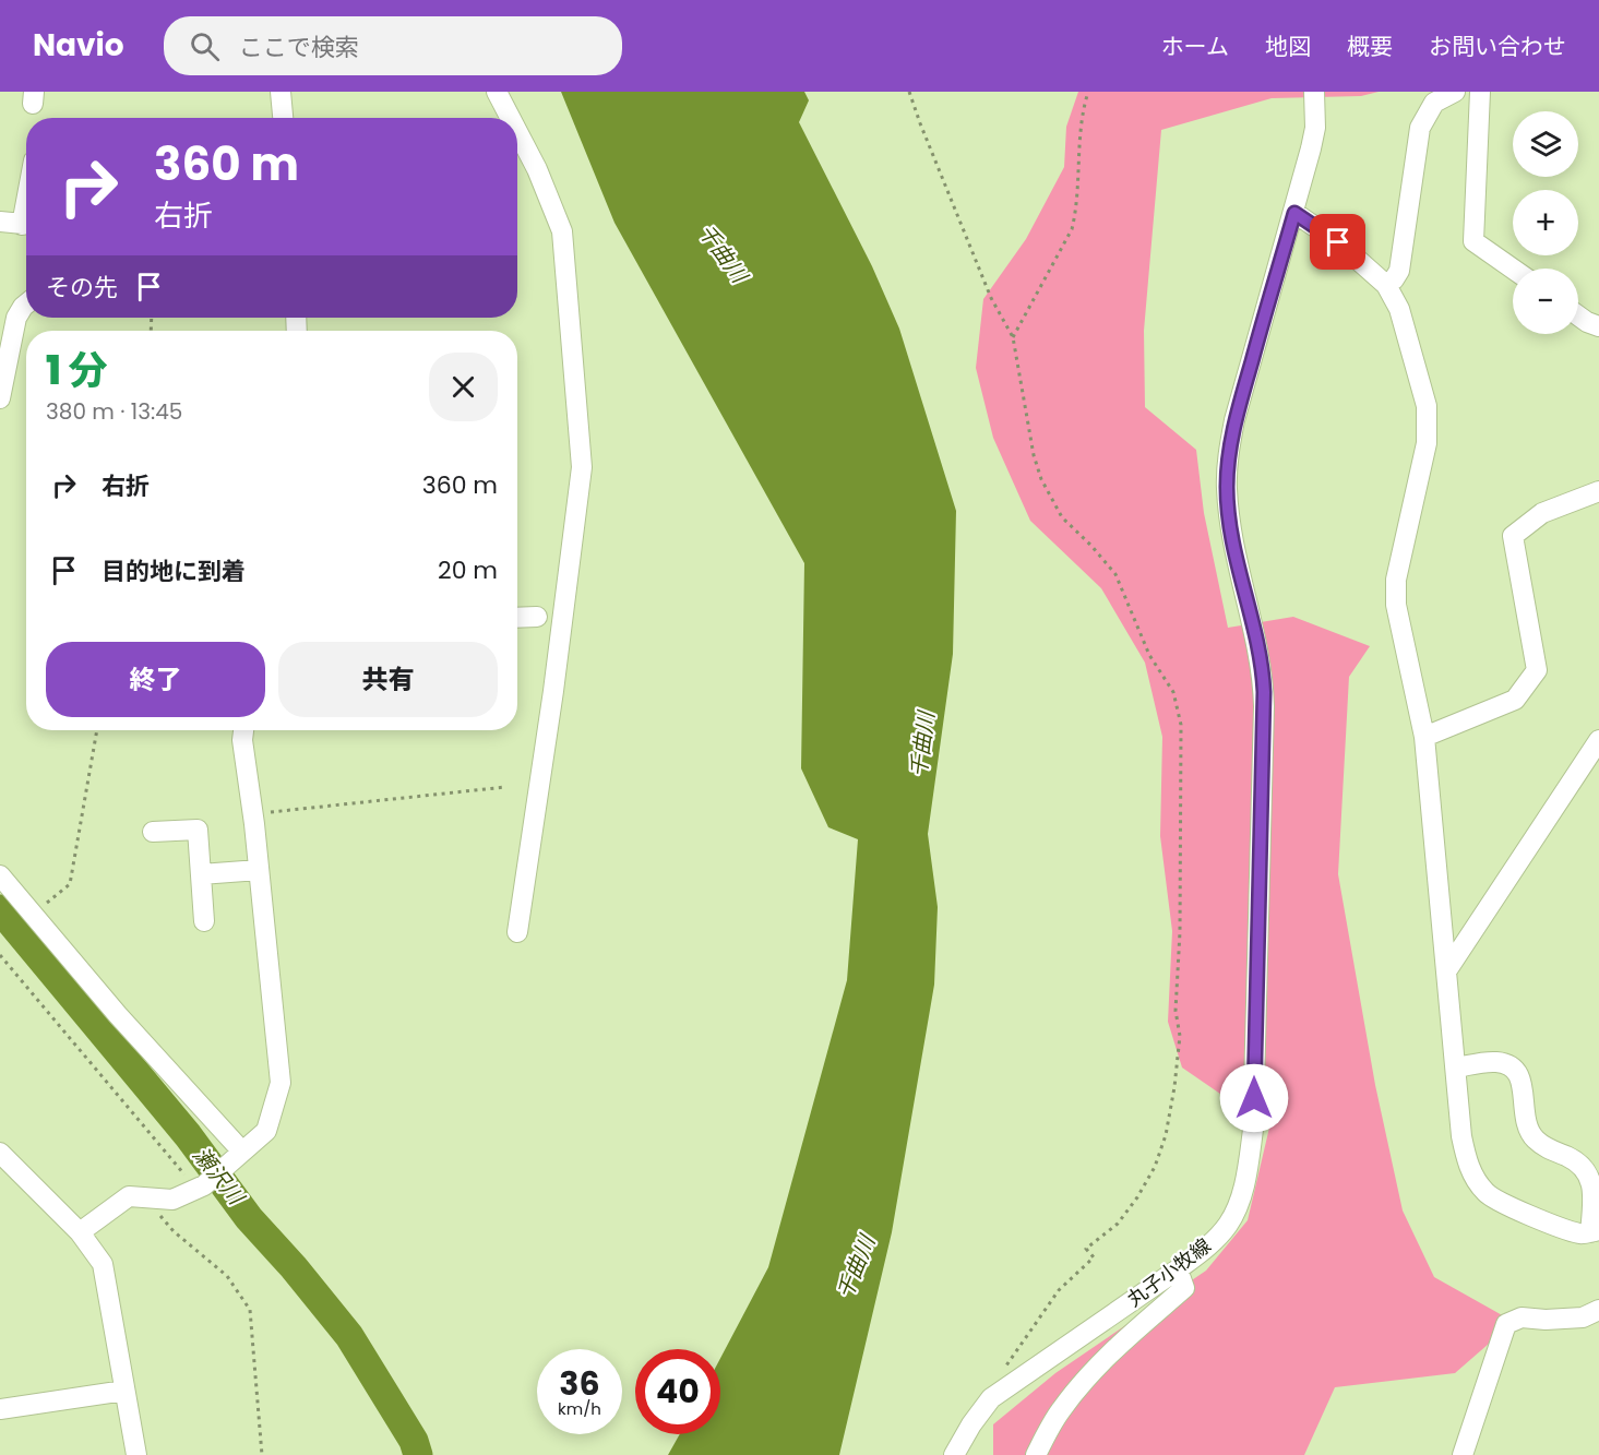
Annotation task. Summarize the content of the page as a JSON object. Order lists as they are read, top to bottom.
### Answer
{
  "streets": {
    "street": ["丸子小牧線"]
  },
  "water": ["千曲川", "瀬沢川"],
  "page": {
    "header": "Navio",
    "search": "ここで検索",
    "nav": [
      "ホーム",
      "地図",
      "概要",
      "お問い合わせ"
    ],
    "map_buttons": ["+", "−"],
    "turn": ["360 m", "右折"],
    "then": "その先",
    "heading": ["1 分", "380 m · 13:45"],
    "list": [
      {
        "name": "右折",
        "value": "360 m"
      },
      {
        "name": "目的地に到着",
        "value": "20 m"
      }
    ],
    "buttons": ["終了", "共有"],
    "speed": "36 km/h",
    "limit": "40"
  }
}
